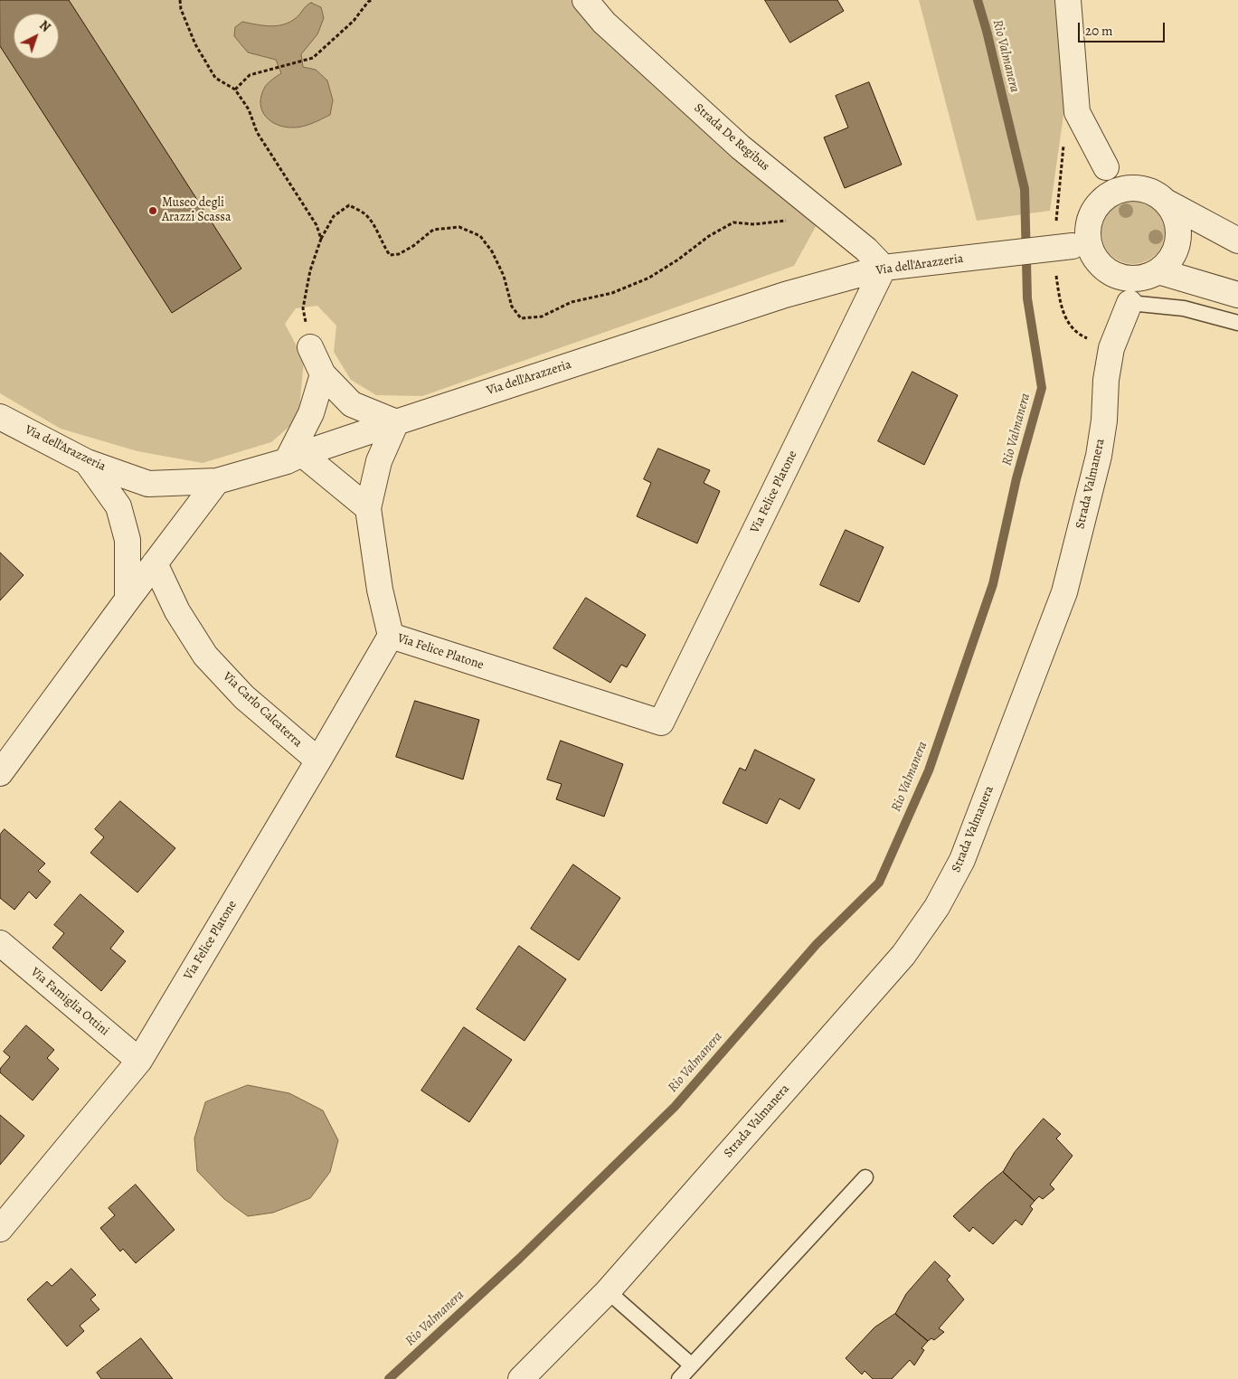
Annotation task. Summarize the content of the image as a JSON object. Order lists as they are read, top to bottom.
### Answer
{
  "streets": {
    "street": [
      "Strada De Regibus",
      "Via dell'Arazzeria",
      "Strada Valmanera",
      "Via Felice Platone",
      "Via Carlo Calcaterra",
      "Via Famiglia Ottini"
    ]
  },
  "crossings": [
    ["Strada De Regibus", "Via dell'Arazzeria"],
    ["Strada De Regibus", "Via Felice Platone"],
    ["Via dell'Arazzeria", "Strada Valmanera"],
    ["Via dell'Arazzeria", "Via Felice Platone"],
    ["Via Felice Platone", "Via Carlo Calcaterra"],
    ["Via Felice Platone", "Via Famiglia Ottini"]
  ],
  "water": ["Rio Valmanera"],
  "places": ["Museo degli Arazzi Scassa"],
  "scale_bar": "20 m",
  "north": "top right"
}
